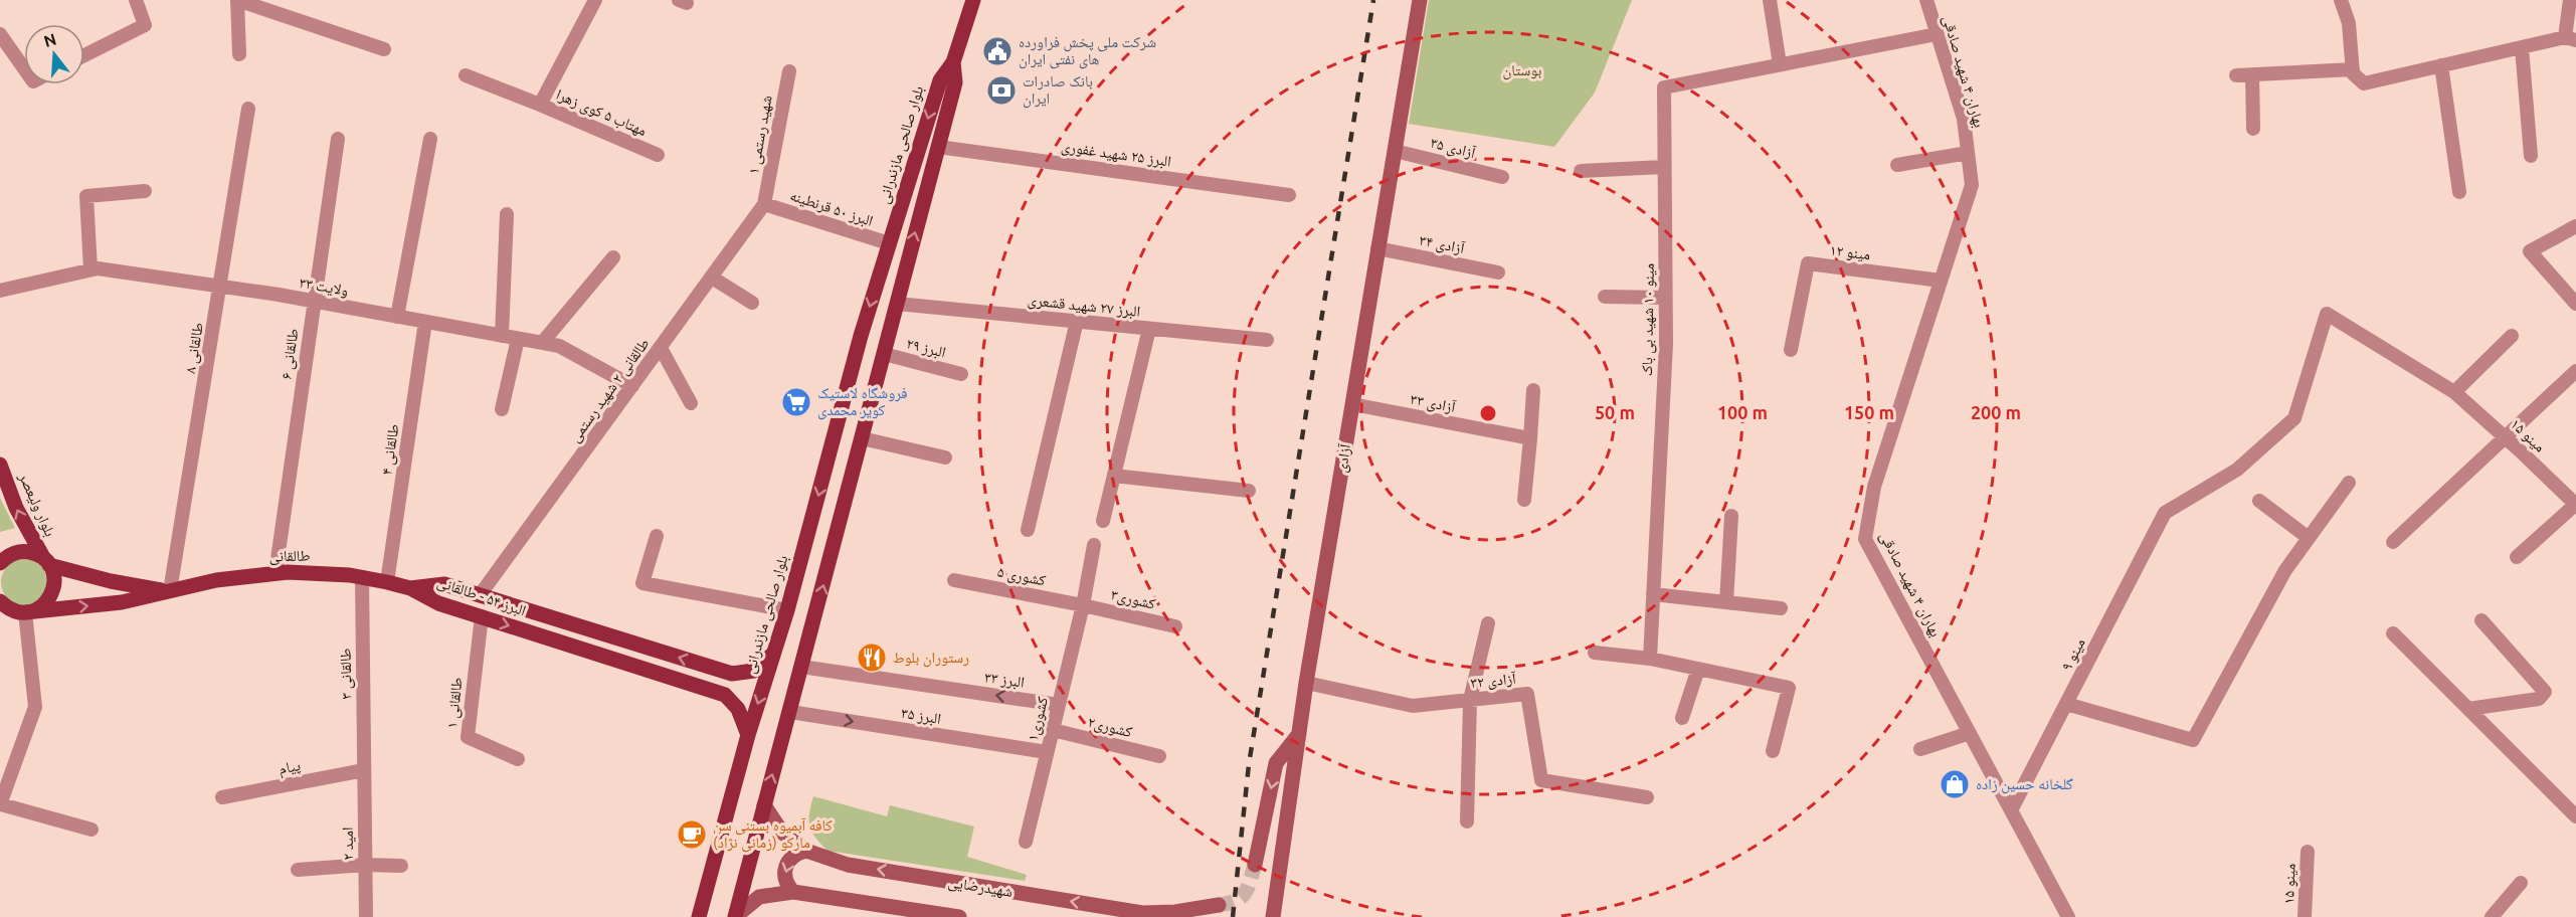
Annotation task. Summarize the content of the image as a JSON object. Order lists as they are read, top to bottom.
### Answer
{
  "streets": {
    "main road": [
      "بلوار صالحی مازندرانی",
      "آزادی",
      "بلوار ولیعصر",
      "طالقانی",
      "البرز ۵۴ - طالقانی",
      "شهیدرضایی"
    ],
    "street": [
      "بهاران ۴ شهید صادقی",
      "مهتاب ۵ کوی زهرا",
      "شهید رستمی ۱",
      "آزادی ۳۵",
      "البرز ۲۵ شهید غفوری",
      "البرز ۵۰ قرنطینه",
      "آزادی ۳۴",
      "مینو ۱۲",
      "ولایت ٣۳",
      "البرز ۲۷ شهید قشعری",
      "مینو ۱۰ شهید بی باک",
      "طالقانی ۸",
      "البرز ۲۹",
      "طالقانی ۶",
      "طالقانی ۲ شهید رستمی",
      "آزادی ۳۳",
      "مینو ۱۵",
      "طالقانی ۴",
      "کشوری ۵",
      "کشوری۳",
      "مینو ۹",
      "طالقانی ۳",
      "البرز ۳۳",
      "آزادی ۳۲",
      "طالقانی ۱",
      "البرز ۳۵",
      "کشوری۱",
      "کشوری۲",
      "پیام",
      "امید ۲"
    ]
  },
  "crossings": [
    ["بهاران ۴ شهید صادقی", "مینو ۱۲"],
    ["بهاران ۴ شهید صادقی", "مینو ۱۰ شهید بی باک"],
    ["بهاران ۴ شهید صادقی", "مینو ۹"],
    ["شهید رستمی ۱", "البرز ۵۰ قرنطینه"],
    ["شهید رستمی ۱", "طالقانی ۲ شهید رستمی"],
    ["بلوار صالحی مازندرانی", "البرز ۵۰ قرنطینه"],
    ["بلوار صالحی مازندرانی", "البرز ۵۴ - طالقانی"],
    ["آزادی ۳۵", "آزادی"],
    ["البرز ۵۰ قرنطینه", "طالقانی ۲ شهید رستمی"],
    ["آزادی ۳۴", "آزادی"],
    ["ولایت ٣۳", "طالقانی ۸"],
    ["ولایت ٣۳", "طالقانی ۶"],
    ["ولایت ٣۳", "طالقانی ۲ شهید رستمی"],
    ["ولایت ٣۳", "طالقانی ۴"],
    ["طالقانی ۸", "طالقانی"],
    ["طالقانی ۶", "طالقانی"],
    ["طالقانی ۲ شهید رستمی", "البرز ۵۴ - طالقانی"],
    ["آزادی ۳۳", "آزادی"],
    ["مینو ۱۵", "مینو ۹"],
    ["طالقانی ۴", "طالقانی"],
    ["آزادی", "آزادی ۳۲"],
    ["بلوار ولیعصر", "طالقانی"],
    ["طالقانی", "البرز ۵۴ - طالقانی"],
    ["طالقانی", "طالقانی ۳"],
    ["کشوری ۵", "کشوری۳"],
    ["کشوری ۵", "کشوری۱"],
    ["البرز ۵۴ - طالقانی", "طالقانی ۱"],
    ["کشوری۳", "کشوری۱"],
    ["طالقانی ۳", "پیام"],
    ["طالقانی ۳", "امید ۲"],
    ["البرز ۳۳", "کشوری۱"],
    ["البرز ۳۵", "کشوری۱"],
    ["کشوری۱", "کشوری۲"],
    ["پیام", "امید ۲"]
  ],
  "one_way": ["بلوار ولیعصر", "البرز ۳۳", "البرز ۳۵"],
  "parks": ["بوستان"],
  "places": {
    "public building": ["شرکت ملی پخش فراورده های نفتی ایران"],
    "bank": ["بانک صادرات ایران"],
    "supermarket": ["فروشگاه لاستیک کویر محمدی"],
    "restaurant": ["رستوران بلوط"],
    "shop": ["گلخانه حسین زاده"],
    "cafe": ["کافه آبمیوه بستنی سن مارکو (زمانی نژاد)"]
  },
  "north": "top",
  "rings": [
    "50 m",
    "100 m",
    "150 m",
    "200 m"
  ]
}
